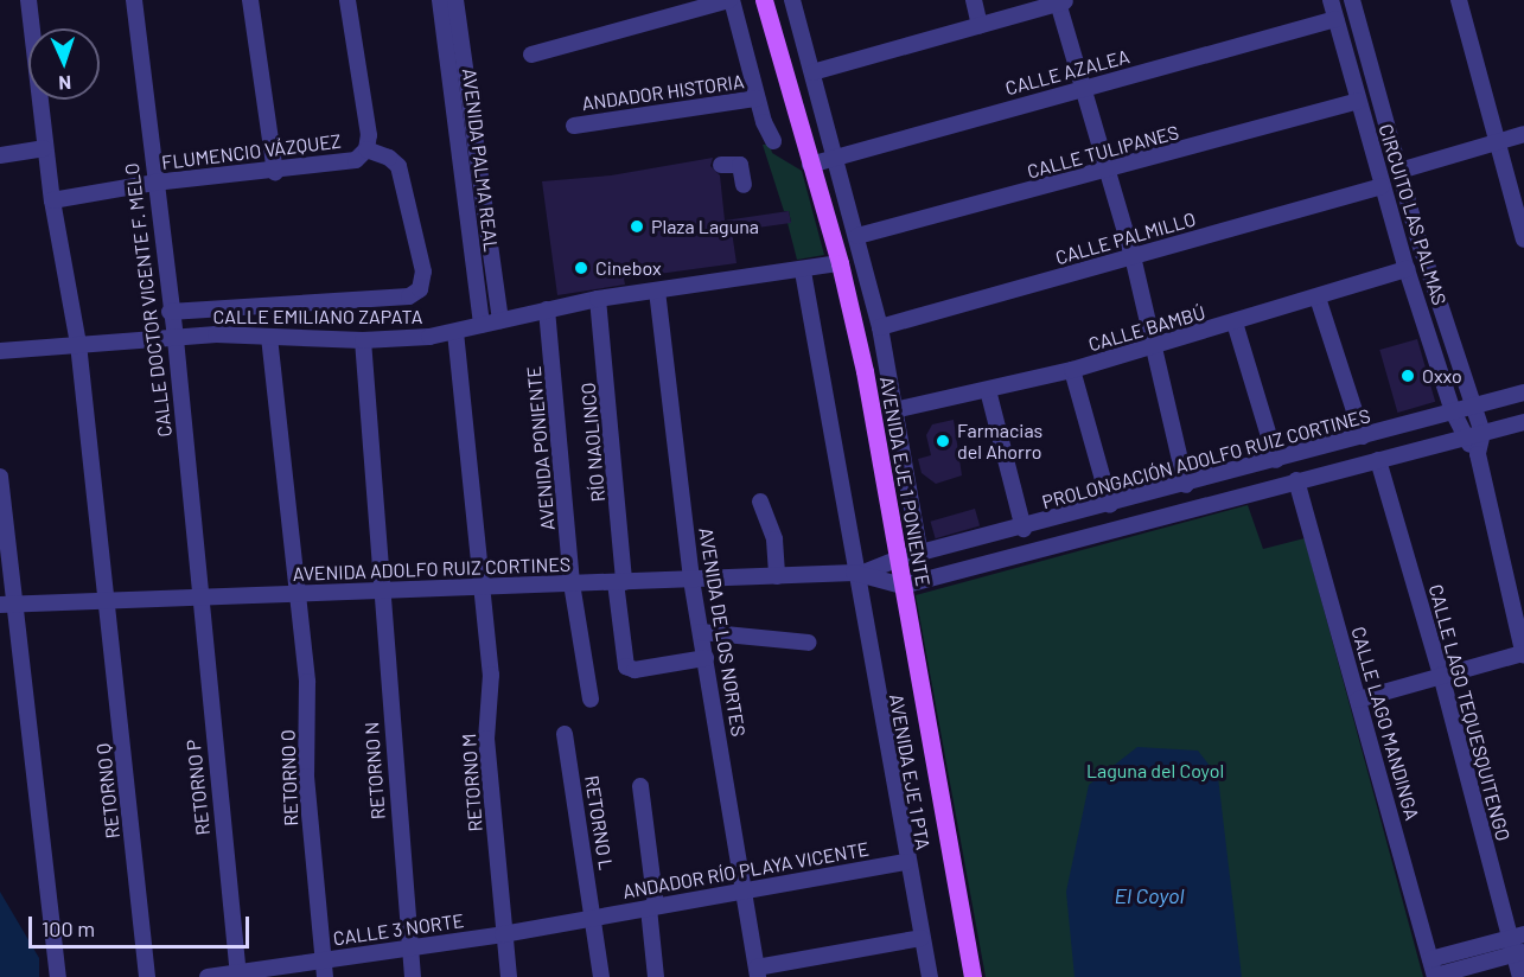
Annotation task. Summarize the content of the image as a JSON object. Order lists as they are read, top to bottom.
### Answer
{
  "streets": {
    "main road": ["AVENIDA EJE 1 PONIENTE"],
    "street": [
      "CALLE AZALEA",
      "ANDADOR HISTORIA",
      "FLUMENCIO VÁZQUEZ",
      "CALLE TULIPANES",
      "AVENIDA PALMA REAL",
      "CIRCUITO LAS PALMAS",
      "CALLE PALMILLO",
      "CALLE DOCTOR VICENTE F. MELO",
      "CALLE EMILIANO ZAPATA",
      "CALLE BAMBÚ",
      "RÍO NAOLINCO",
      "AVENIDA PONIENTE",
      "PROLONGACIÓN ADOLFO RUIZ CORTINES",
      "AVENIDA ADOLFO RUIZ CORTINES",
      "AVENIDA DE LOS NORTES",
      "CALLE LAGO TEQUESQUITENGO",
      "CALLE LAGO MANDINGA",
      "RETORNO N",
      "AVENIDA EJE 1 PTA",
      "RETORNO O",
      "RETORNO M",
      "RETORNO P",
      "RETORNO Q",
      "RETORNO L",
      "ANDADOR RÍO PLAYA VICENTE",
      "CALLE 3 NORTE"
    ]
  },
  "crossings": [
    ["CALLE AZALEA", "CIRCUITO LAS PALMAS"],
    ["CALLE AZALEA", "AVENIDA EJE 1 PONIENTE"],
    ["FLUMENCIO VÁZQUEZ", "CALLE DOCTOR VICENTE F. MELO"],
    ["FLUMENCIO VÁZQUEZ", "RETORNO Q"],
    ["CALLE TULIPANES", "CIRCUITO LAS PALMAS"],
    ["CALLE TULIPANES", "AVENIDA EJE 1 PONIENTE"],
    ["AVENIDA PALMA REAL", "CALLE EMILIANO ZAPATA"],
    ["CIRCUITO LAS PALMAS", "CALLE PALMILLO"],
    ["CIRCUITO LAS PALMAS", "CALLE BAMBÚ"],
    ["CIRCUITO LAS PALMAS", "PROLONGACIÓN ADOLFO RUIZ CORTINES"],
    ["CALLE PALMILLO", "AVENIDA EJE 1 PONIENTE"],
    ["CALLE DOCTOR VICENTE F. MELO", "CALLE EMILIANO ZAPATA"],
    ["CALLE DOCTOR VICENTE F. MELO", "AVENIDA ADOLFO RUIZ CORTINES"],
    ["CALLE DOCTOR VICENTE F. MELO", "RETORNO P"],
    ["CALLE EMILIANO ZAPATA", "RÍO NAOLINCO"],
    ["CALLE EMILIANO ZAPATA", "AVENIDA PONIENTE"],
    ["CALLE EMILIANO ZAPATA", "AVENIDA EJE 1 PONIENTE"],
    ["CALLE EMILIANO ZAPATA", "AVENIDA DE LOS NORTES"],
    ["CALLE EMILIANO ZAPATA", "RETORNO N"],
    ["CALLE EMILIANO ZAPATA", "AVENIDA EJE 1 PTA"],
    ["CALLE EMILIANO ZAPATA", "RETORNO O"],
    ["CALLE EMILIANO ZAPATA", "RETORNO M"],
    ["CALLE EMILIANO ZAPATA", "RETORNO Q"],
    ["CALLE BAMBÚ", "AVENIDA EJE 1 PONIENTE"],
    ["RÍO NAOLINCO", "AVENIDA ADOLFO RUIZ CORTINES"],
    ["RÍO NAOLINCO", "AVENIDA DE LOS NORTES"],
    ["AVENIDA PONIENTE", "AVENIDA ADOLFO RUIZ CORTINES"],
    ["PROLONGACIÓN ADOLFO RUIZ CORTINES", "AVENIDA EJE 1 PONIENTE"],
    ["PROLONGACIÓN ADOLFO RUIZ CORTINES", "AVENIDA ADOLFO RUIZ CORTINES"],
    ["AVENIDA EJE 1 PONIENTE", "AVENIDA ADOLFO RUIZ CORTINES"],
    ["AVENIDA ADOLFO RUIZ CORTINES", "AVENIDA DE LOS NORTES"],
    ["AVENIDA ADOLFO RUIZ CORTINES", "RETORNO N"],
    ["AVENIDA ADOLFO RUIZ CORTINES", "AVENIDA EJE 1 PTA"],
    ["AVENIDA ADOLFO RUIZ CORTINES", "RETORNO O"],
    ["AVENIDA ADOLFO RUIZ CORTINES", "RETORNO M"],
    ["AVENIDA ADOLFO RUIZ CORTINES", "RETORNO P"],
    ["AVENIDA ADOLFO RUIZ CORTINES", "RETORNO Q"],
    ["AVENIDA DE LOS NORTES", "ANDADOR RÍO PLAYA VICENTE"],
    ["RETORNO N", "CALLE 3 NORTE"],
    ["AVENIDA EJE 1 PTA", "ANDADOR RÍO PLAYA VICENTE"],
    ["RETORNO O", "CALLE 3 NORTE"],
    ["RETORNO M", "CALLE 3 NORTE"],
    ["RETORNO P", "CALLE 3 NORTE"],
    ["RETORNO L", "ANDADOR RÍO PLAYA VICENTE"],
    ["RETORNO L", "CALLE 3 NORTE"],
    ["ANDADOR RÍO PLAYA VICENTE", "CALLE 3 NORTE"]
  ],
  "water": ["El Coyol"],
  "parks": ["Laguna del Coyol"],
  "places": [
    "Plaza Laguna",
    "Cinebox",
    "Oxxo",
    "Farmacias del Ahorro"
  ],
  "scale_bar": "100 m",
  "north": "bottom"
}
